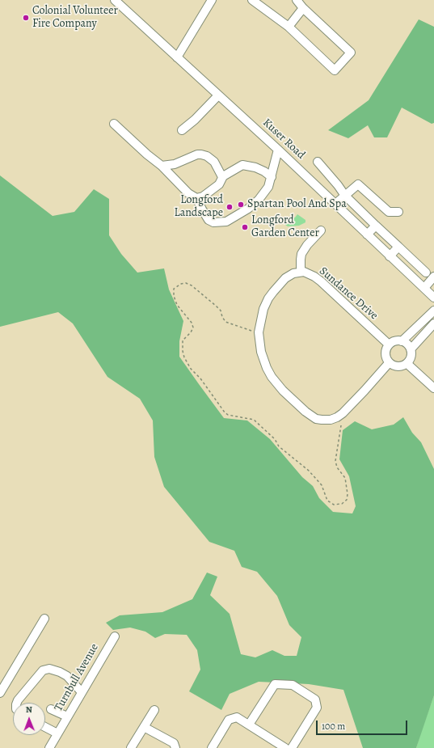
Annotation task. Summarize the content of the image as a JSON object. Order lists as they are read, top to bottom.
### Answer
{
  "streets": {
    "street": ["Kuser Road", "Sundance Drive", "Turnbull Avenue"]
  },
  "places": [
    "Colonial Volunteer Fire Company",
    "Spartan Pool And Spa",
    "Longford Landscape",
    "Longford Garden Center"
  ],
  "scale_bar": "100 m",
  "north": "top"
}
